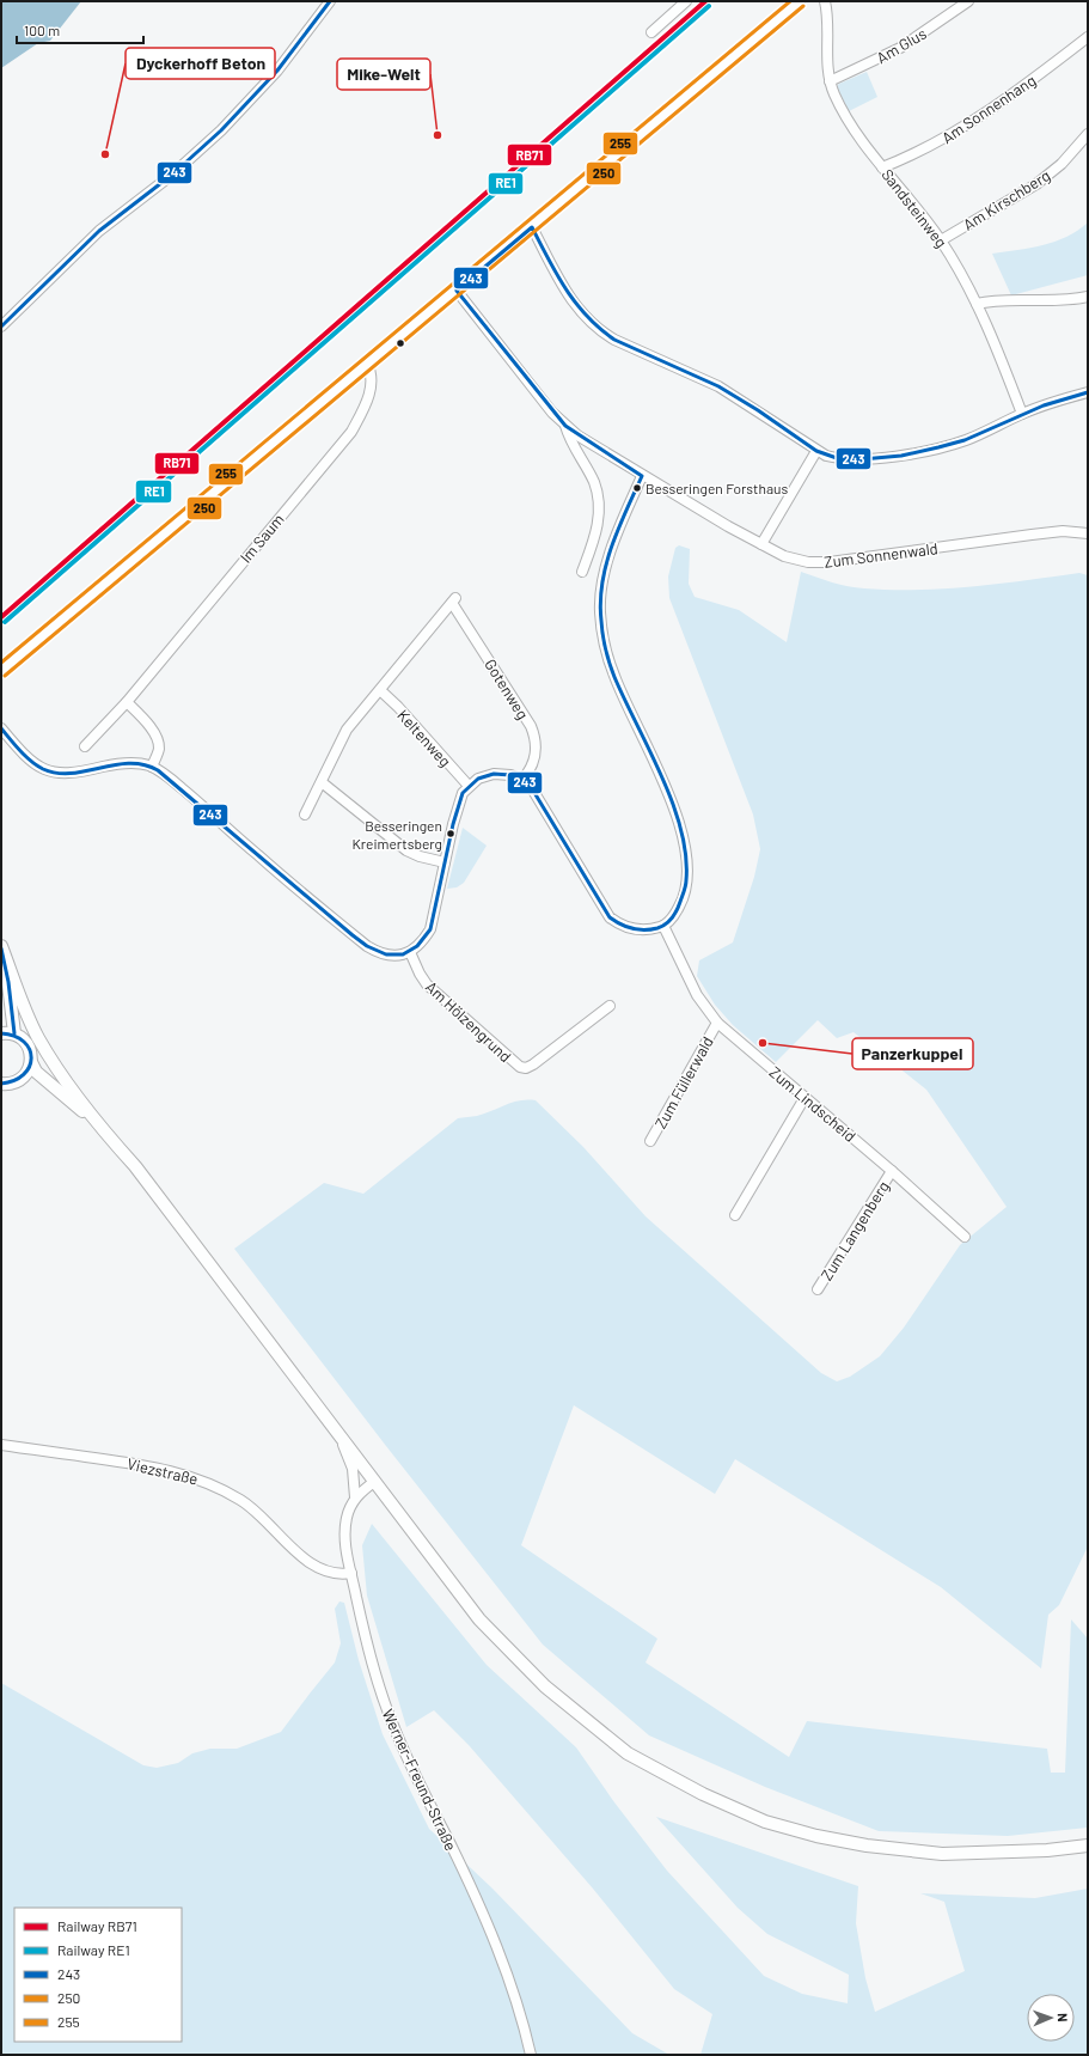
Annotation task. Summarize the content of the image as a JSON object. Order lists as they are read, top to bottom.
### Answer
{
  "streets": {
    "street": [
      "Am Glus",
      "Am Sonnenhang",
      "Am Kirschberg",
      "Sandsteinweg",
      "Im Saum",
      "Zum Sonnenwald",
      "Gotenweg",
      "Keltenweg",
      "Am Hölzengrund",
      "Zum Füllerwald",
      "Zum Lindscheid",
      "Zum Langenberg",
      "Viezstraße",
      "Werner-Freund-Straße"
    ]
  },
  "crossings": [
    ["Am Glus", "Sandsteinweg"],
    ["Am Sonnenhang", "Sandsteinweg"],
    ["Am Kirschberg", "Sandsteinweg"],
    ["Gotenweg", "Keltenweg"],
    ["Zum Füllerwald", "Zum Lindscheid"],
    ["Zum Lindscheid", "Zum Langenberg"],
    ["Viezstraße", "Werner-Freund-Straße"]
  ],
  "places": [
    "Mike-Welt",
    "Dyckerhoff Beton",
    "Besseringen Forsthaus",
    "Besseringen Kreimertsberg",
    "Panzerkuppel"
  ],
  "lines": [
    "rail line RB71",
    "transit line 243",
    "transit line 255",
    "rail line RE1",
    "transit line 250"
  ],
  "legend": [
    "Railway RB71",
    "Railway RE1",
    "243",
    "250",
    "255"
  ],
  "scale_bar": "100 m",
  "north": "right"
}
